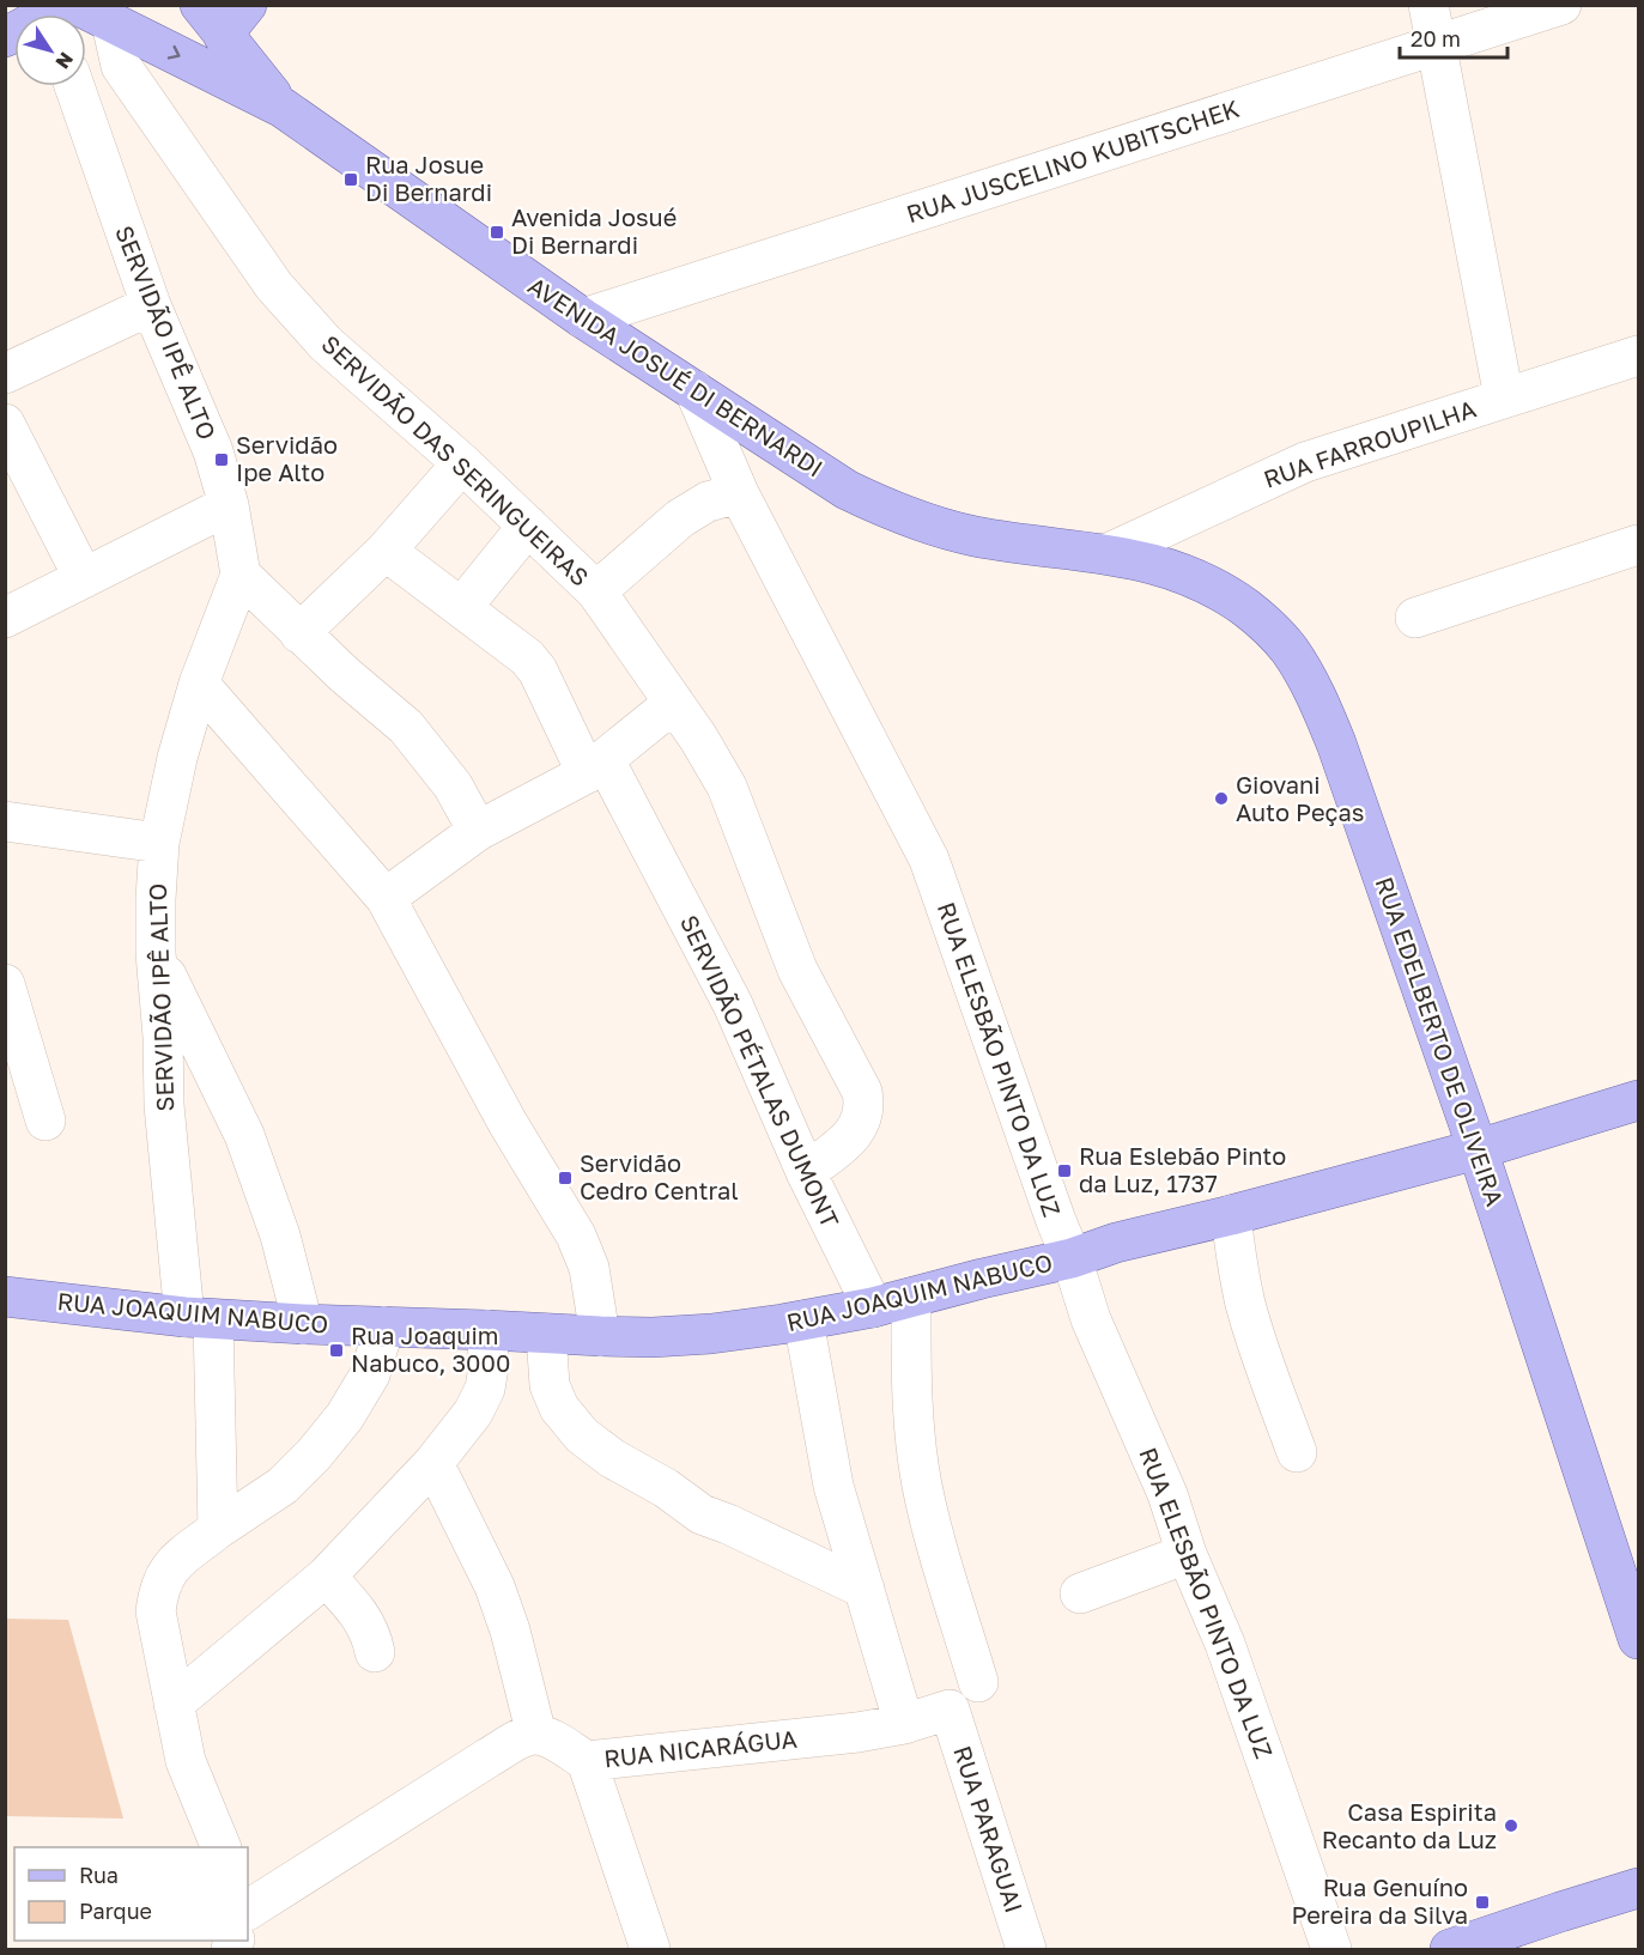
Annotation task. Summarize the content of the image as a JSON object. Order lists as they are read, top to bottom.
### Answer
{
  "streets": {
    "main road": ["AVENIDA JOSUÉ DI BERNARDI", "RUA EDELBERTO DE OLIVEIRA", "RUA JOAQUIM NABUCO"],
    "street": [
      "RUA JUSCELINO KUBITSCHEK",
      "SERVIDÃO IPÊ ALTO",
      "RUA FARROUPILHA",
      "SERVIDÃO DAS SERINGUEIRAS",
      "RUA ELESBÃO PINTO DA LUZ",
      "SERVIDÃO PÉTALAS DUMONT",
      "RUA NICARÁGUA",
      "RUA PARAGUAI"
    ]
  },
  "crossings": [
    ["RUA JUSCELINO KUBITSCHEK", "AVENIDA JOSUÉ DI BERNARDI"],
    ["SERVIDÃO IPÊ ALTO", "RUA JOAQUIM NABUCO"],
    ["AVENIDA JOSUÉ DI BERNARDI", "RUA FARROUPILHA"],
    ["AVENIDA JOSUÉ DI BERNARDI", "SERVIDÃO DAS SERINGUEIRAS"],
    ["AVENIDA JOSUÉ DI BERNARDI", "RUA EDELBERTO DE OLIVEIRA"],
    ["AVENIDA JOSUÉ DI BERNARDI", "RUA ELESBÃO PINTO DA LUZ"],
    ["RUA FARROUPILHA", "RUA EDELBERTO DE OLIVEIRA"],
    ["SERVIDÃO DAS SERINGUEIRAS", "SERVIDÃO PÉTALAS DUMONT"],
    ["RUA EDELBERTO DE OLIVEIRA", "RUA JOAQUIM NABUCO"],
    ["RUA ELESBÃO PINTO DA LUZ", "RUA JOAQUIM NABUCO"],
    ["SERVIDÃO PÉTALAS DUMONT", "RUA JOAQUIM NABUCO"],
    ["RUA NICARÁGUA", "RUA PARAGUAI"]
  ],
  "places": {
    "transit": [
      "Rua Josue Di Bernardi",
      "Avenida Josué Di Bernardi",
      "Servidão Ipe Alto",
      "Rua Eslebão Pinto da Luz, 1737",
      "Servidão Cedro Central",
      "Rua Joaquim Nabuco, 3000",
      "Rua Genuíno Pereira da Silva"
    ],
    "other": ["Giovani Auto Peças", "Casa Espirita Recanto da Luz"]
  },
  "legend": ["Rua", "Parque"],
  "scale_bar": "20 m",
  "north": "bottom right"
}
